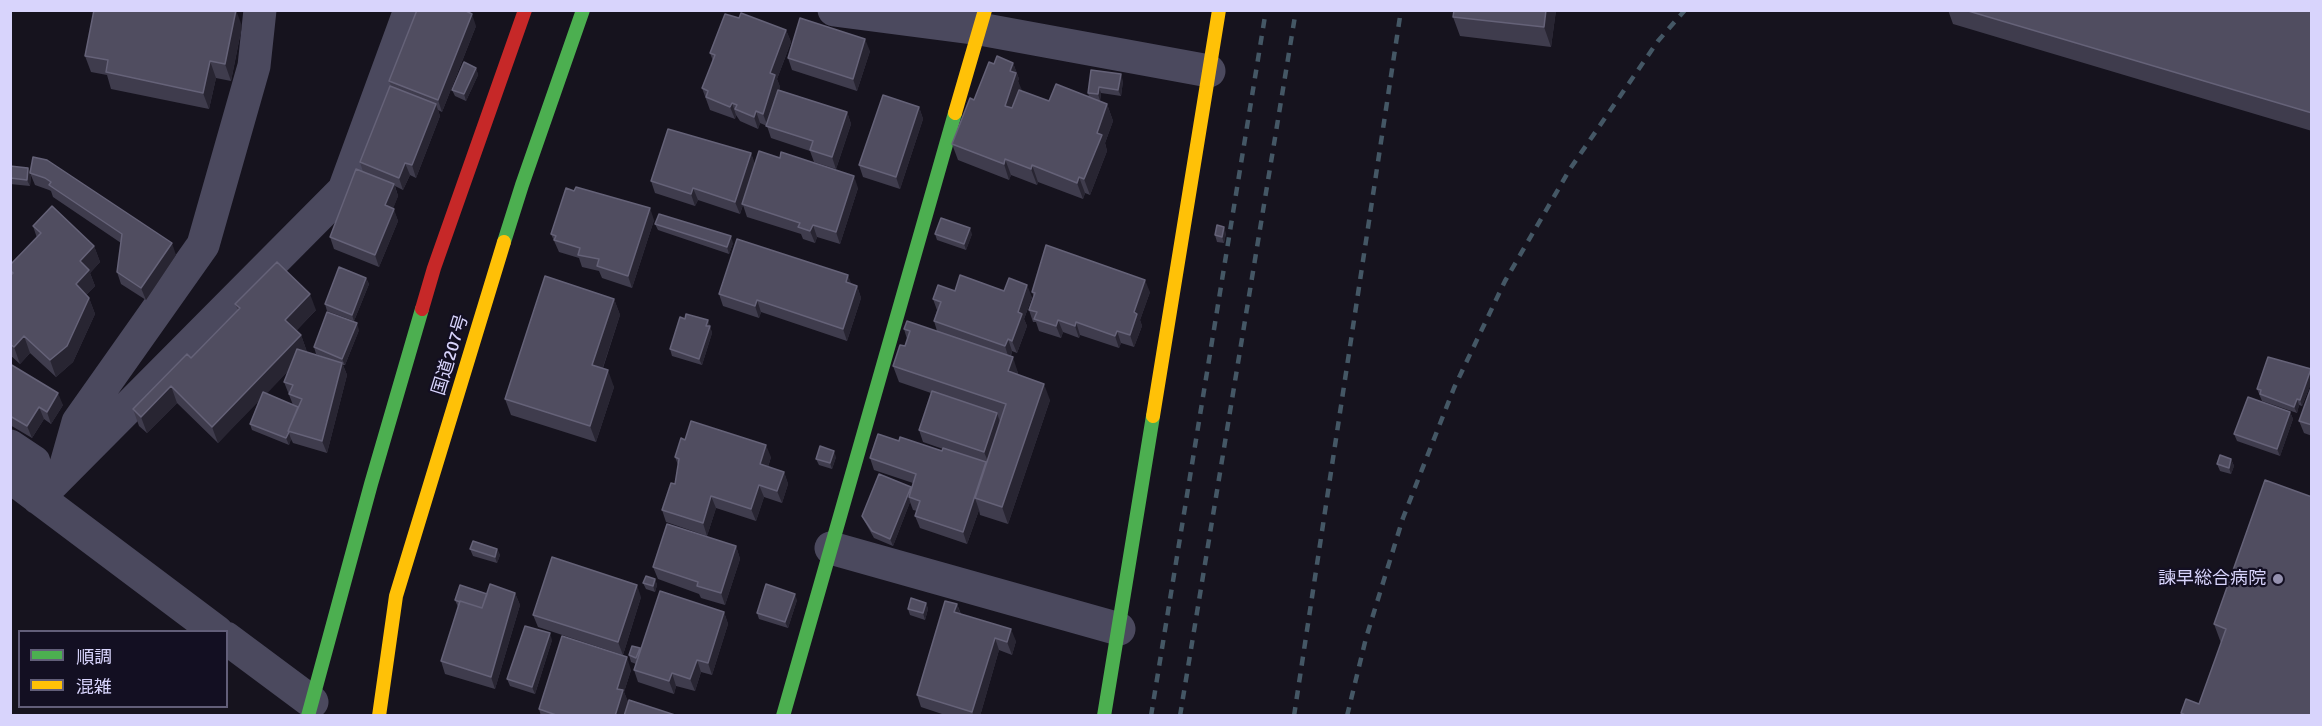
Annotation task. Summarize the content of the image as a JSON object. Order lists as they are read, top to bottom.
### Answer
{
  "streets": {
    "street": ["国道207号"]
  },
  "places": ["諫早総合病院"],
  "legend": ["順調", "混雑"]
}
